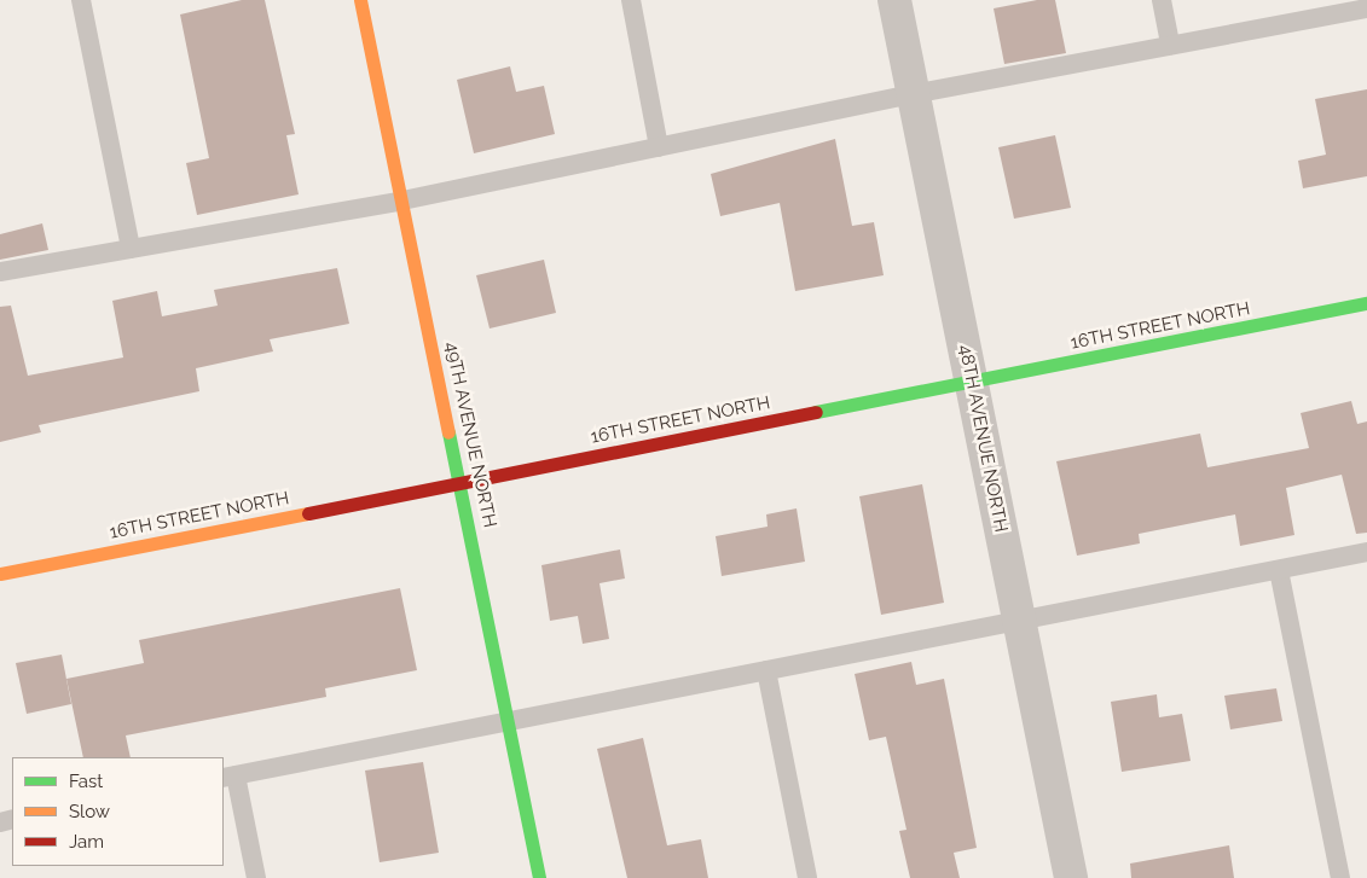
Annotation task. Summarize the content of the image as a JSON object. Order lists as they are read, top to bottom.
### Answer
{
  "streets": {
    "street": ["16TH STREET NORTH", "49TH AVENUE NORTH", "48TH AVENUE NORTH"]
  },
  "crossings": [
    ["16TH STREET NORTH", "49TH AVENUE NORTH"],
    ["16TH STREET NORTH", "48TH AVENUE NORTH"]
  ],
  "legend": ["Fast", "Slow", "Jam"]
}
